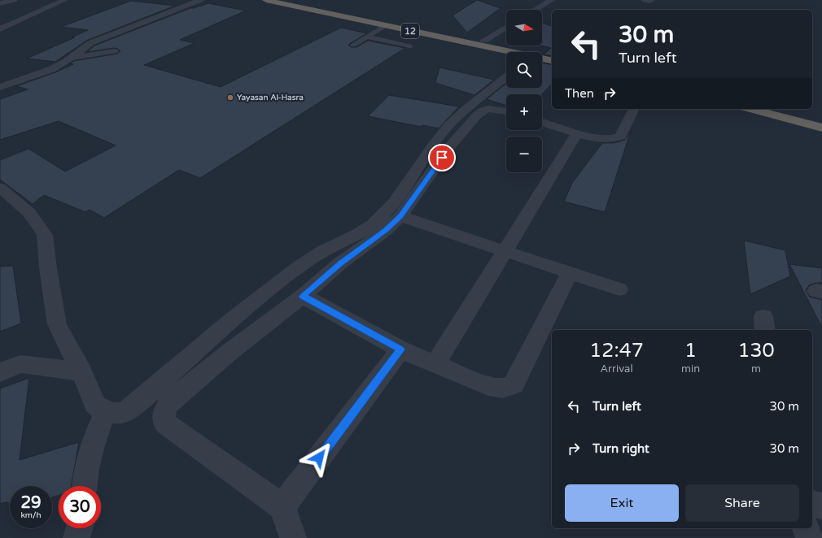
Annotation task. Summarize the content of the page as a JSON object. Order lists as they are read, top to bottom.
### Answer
{
  "streets": {
    "highway": ["12"]
  },
  "places": ["Yayasan Al-Hasra"],
  "north": "right",
  "page": {
    "map_buttons": ["+", "−"],
    "turn": ["30 m", "Turn left"],
    "then": "Then",
    "eta": [
      "12:47",
      "Arrival",
      "1",
      "min",
      "130",
      "m"
    ],
    "list": [
      {
        "name": "Turn left",
        "value": "30 m"
      },
      {
        "name": "Turn right",
        "value": "30 m"
      }
    ],
    "buttons": ["Exit", "Share"],
    "speed": "29 km/h",
    "limit": "30"
  }
}
